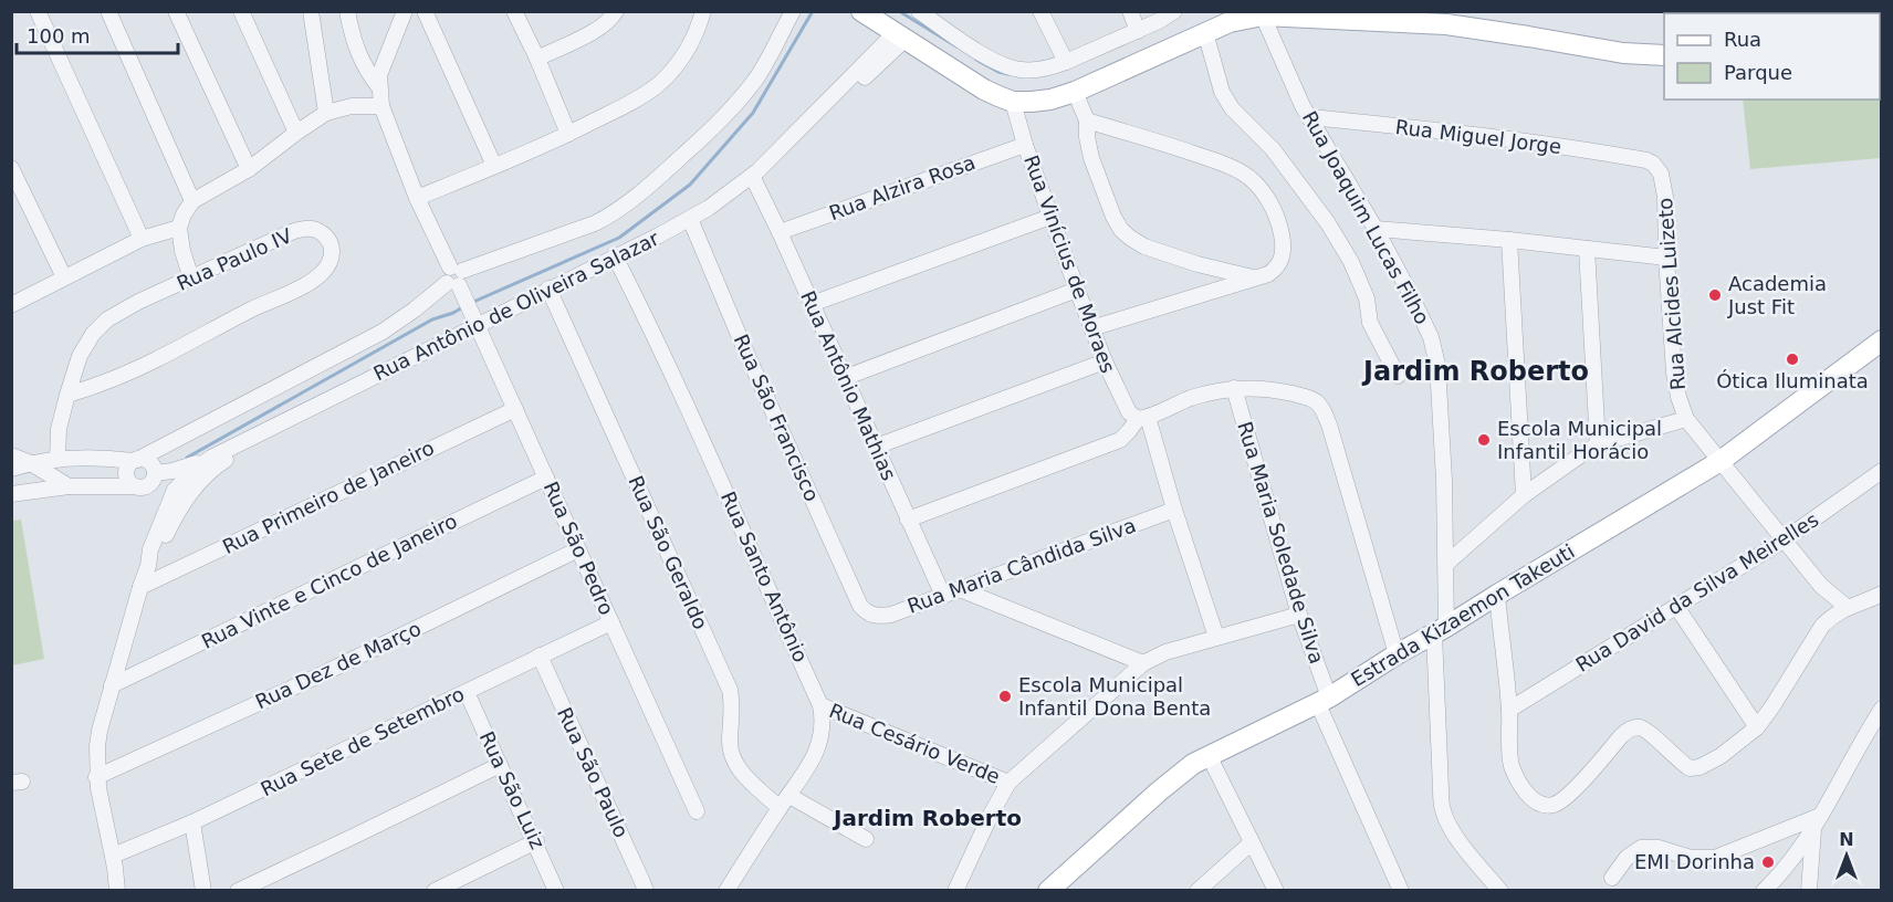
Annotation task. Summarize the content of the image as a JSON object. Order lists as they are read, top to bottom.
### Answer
{
  "streets": {
    "main road": ["Estrada Kizaemon Takeuti"],
    "street": [
      "Rua Miguel Jorge",
      "Rua Alzira Rosa",
      "Rua Joaquim Lucas Filho",
      "Rua Paulo IV",
      "Rua Vinícius de Moraes",
      "Rua Alcides Luizeto",
      "Rua Antônio de Oliveira Salazar",
      "Rua Antônio Mathias",
      "Rua São Francisco",
      "Rua Primeiro de Janeiro",
      "Rua Maria Soledade Silva",
      "Rua São Pedro",
      "Rua São Geraldo",
      "Rua Maria Cândida Silva",
      "Rua Santo Antônio",
      "Rua Vinte e Cinco de Janeiro",
      "Rua David da Silva Meirelles",
      "Rua Dez de Março",
      "Rua Sete de Setembro",
      "Rua Cesário Verde",
      "Rua São Paulo",
      "Rua São Luiz"
    ]
  },
  "crossings": [
    ["Rua Miguel Jorge", "Rua Joaquim Lucas Filho"],
    ["Rua Miguel Jorge", "Rua Alcides Luizeto"],
    ["Rua Alzira Rosa", "Rua Vinícius de Moraes"],
    ["Rua Alzira Rosa", "Rua Antônio Mathias"],
    ["Rua Joaquim Lucas Filho", "Estrada Kizaemon Takeuti"],
    ["Rua Vinícius de Moraes", "Rua Maria Cândida Silva"],
    ["Rua Alcides Luizeto", "Rua David da Silva Meirelles"],
    ["Rua Alcides Luizeto", "Estrada Kizaemon Takeuti"],
    ["Rua Antônio de Oliveira Salazar", "Rua Antônio Mathias"],
    ["Rua Antônio de Oliveira Salazar", "Rua São Francisco"],
    ["Rua Antônio de Oliveira Salazar", "Rua Primeiro de Janeiro"],
    ["Rua Antônio de Oliveira Salazar", "Rua São Pedro"],
    ["Rua Antônio de Oliveira Salazar", "Rua São Geraldo"],
    ["Rua Antônio de Oliveira Salazar", "Rua Santo Antônio"],
    ["Rua Antônio de Oliveira Salazar", "Rua Vinte e Cinco de Janeiro"],
    ["Rua Antônio de Oliveira Salazar", "Rua Dez de Março"],
    ["Rua Antônio de Oliveira Salazar", "Rua Sete de Setembro"],
    ["Rua Antônio Mathias", "Rua Maria Cândida Silva"],
    ["Rua São Francisco", "Rua Maria Cândida Silva"],
    ["Rua Primeiro de Janeiro", "Rua São Pedro"],
    ["Rua Maria Soledade Silva", "Estrada Kizaemon Takeuti"],
    ["Rua São Pedro", "Rua Vinte e Cinco de Janeiro"],
    ["Rua São Pedro", "Rua Dez de Março"],
    ["Rua São Pedro", "Rua Sete de Setembro"],
    ["Rua São Geraldo", "Rua Santo Antônio"],
    ["Rua Santo Antônio", "Rua Cesário Verde"],
    ["Rua Sete de Setembro", "Rua São Paulo"],
    ["Rua Sete de Setembro", "Rua São Luiz"]
  ],
  "districts": ["Jardim Roberto", "Jardim Roberto"],
  "places": [
    "Academia Just Fit",
    "Ótica Iluminata",
    "Escola Municipal Infantil Horácio",
    "Escola Municipal Infantil Dona Benta",
    "EMI Dorinha"
  ],
  "legend": ["Rua", "Parque"],
  "scale_bar": "100 m",
  "north": "top"
}
